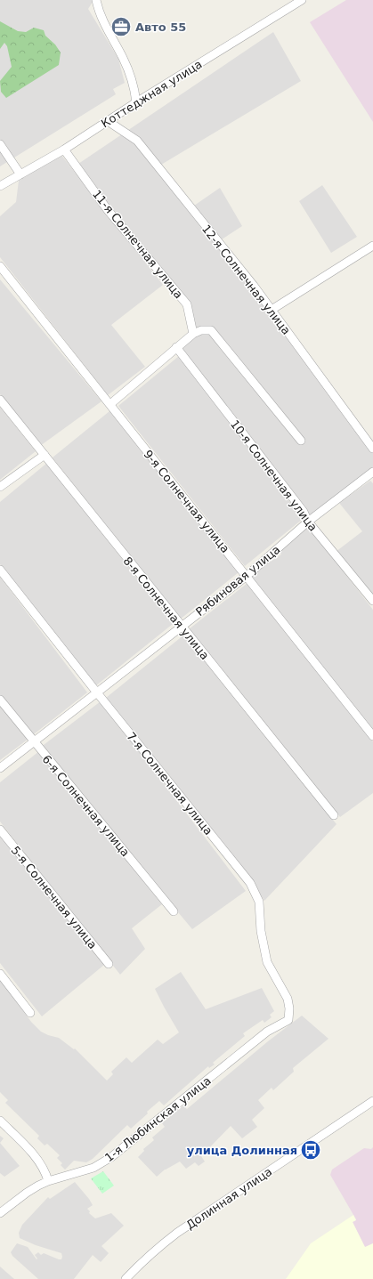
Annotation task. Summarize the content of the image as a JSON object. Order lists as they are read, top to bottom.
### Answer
{
  "streets": {
    "street": [
      "Коттеджная улица",
      "11-я Солнечная улица",
      "12-я Солнечная улица",
      "10-я Солнечная улица",
      "9-я Солнечная улица",
      "Рябиновая улица",
      "8-я Солнечная улица",
      "7-я Солнечная улица",
      "6-я Солнечная улица",
      "5-я Солнечная улица",
      "1-я Любинская улица",
      "Долинная улица"
    ]
  },
  "crossings": [
    ["Коттеджная улица", "11-я Солнечная улица"],
    ["Коттеджная улица", "12-я Солнечная улица"],
    ["10-я Солнечная улица", "Рябиновая улица"],
    ["9-я Солнечная улица", "Рябиновая улица"],
    ["Рябиновая улица", "8-я Солнечная улица"],
    ["Рябиновая улица", "7-я Солнечная улица"],
    ["Рябиновая улица", "6-я Солнечная улица"],
    ["7-я Солнечная улица", "1-я Любинская улица"]
  ],
  "places": {
    "office": ["Авто 55"],
    "bus stop": ["улица Долинная"]
  }
}
